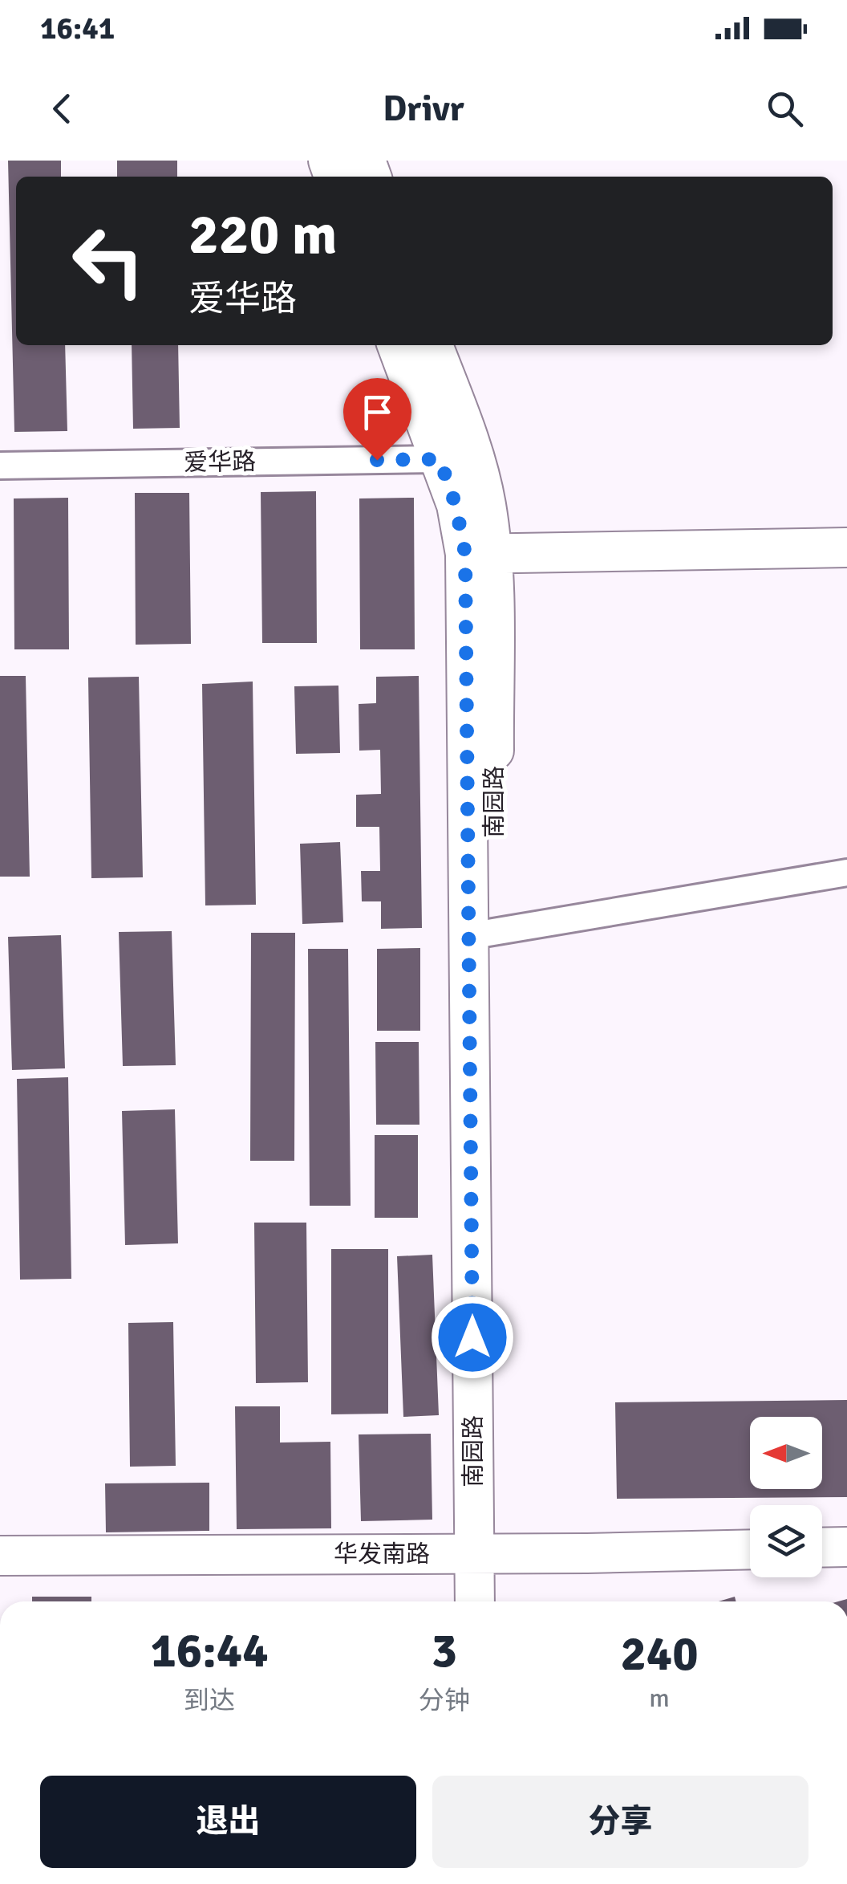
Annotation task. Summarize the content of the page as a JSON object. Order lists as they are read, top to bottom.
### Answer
{
  "streets": {
    "main road": ["南园路", "华发南路"],
    "street": ["爱华路"]
  },
  "crossings": [
    ["爱华路", "南园路"],
    ["南园路", "华发南路"]
  ],
  "north": "left",
  "page": {
    "status": "16:41",
    "header": "Drivr",
    "turn": ["220 m", "爱华路"],
    "eta": [
      "16:44",
      "到达",
      "3",
      "分钟",
      "240",
      "m"
    ],
    "buttons": ["退出", "分享"]
  }
}
